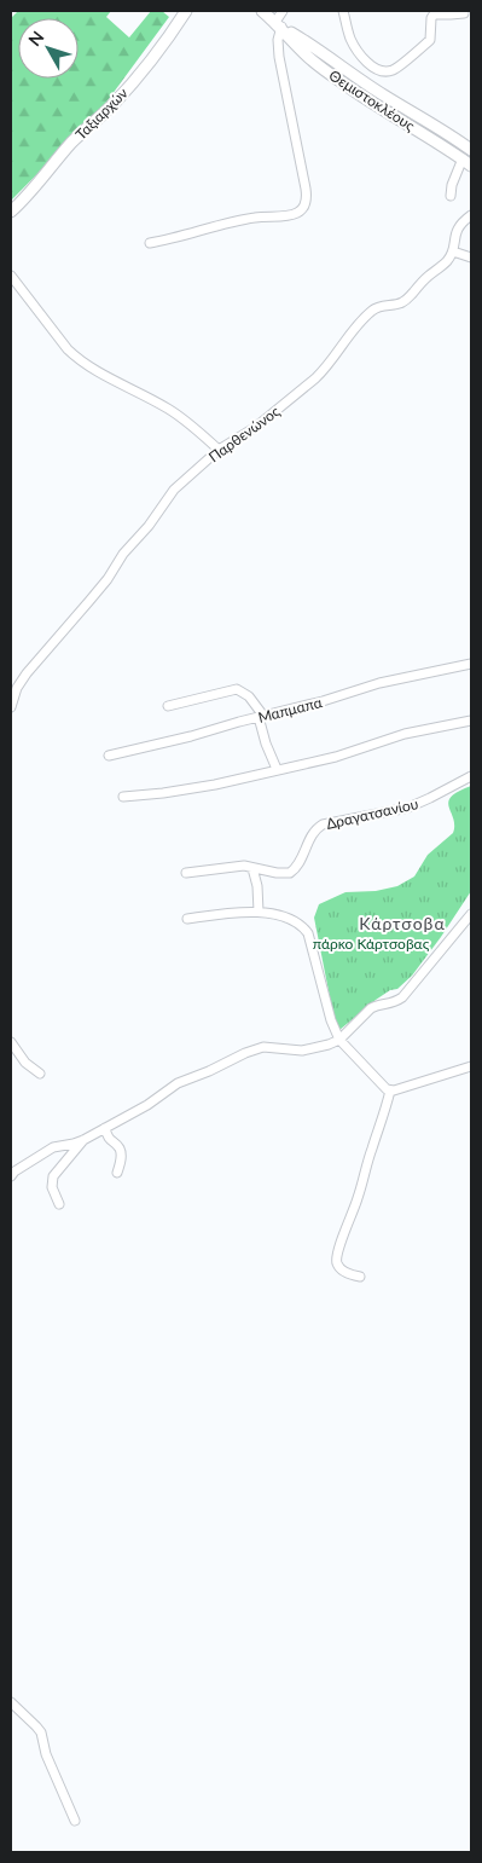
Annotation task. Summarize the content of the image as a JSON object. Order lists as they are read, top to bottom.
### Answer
{
  "streets": {
    "street": [
      "Θεμιστοκλέους",
      "Ταξιαρχών",
      "Παρθενώνος",
      "Μαπμαπα",
      "Δραγατσανίου"
    ]
  },
  "districts": ["Κάρτσοβα"],
  "parks": ["πάρκο Κάρτσοβας"],
  "north": "top left"
}
